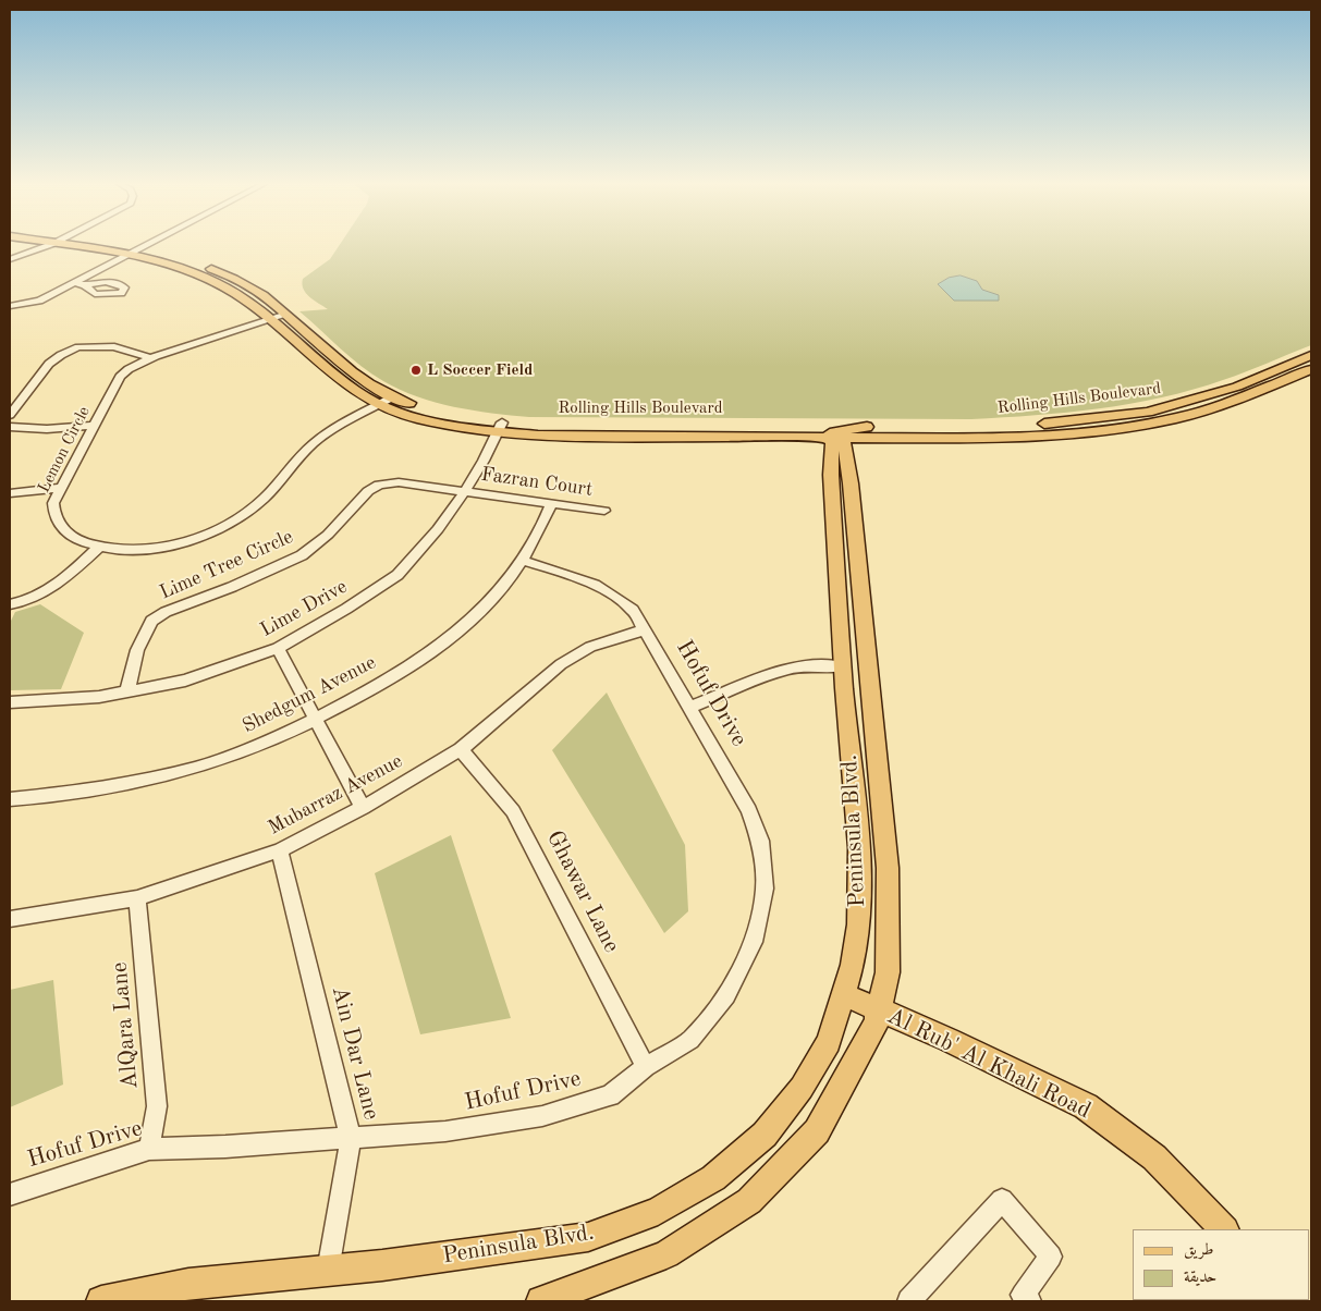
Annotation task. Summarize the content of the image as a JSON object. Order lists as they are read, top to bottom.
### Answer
{
  "streets": {
    "main road": ["Rolling Hills Boulevard", "Peninsula Blvd.", "Al Rub' Al Khali Road"],
    "street": [
      "Lemon Circle",
      "Fazran Court",
      "Lime Tree Circle",
      "Lime Drive",
      "Hofuf Drive",
      "Shedgum Avenue",
      "Mubarraz Avenue",
      "Ghawar Lane",
      "AlQara Lane",
      "Ain Dar Lane"
    ]
  },
  "crossings": [
    ["Rolling Hills Boulevard", "Lemon Circle"],
    ["Rolling Hills Boulevard", "Lime Drive"],
    ["Rolling Hills Boulevard", "Peninsula Blvd."],
    ["Fazran Court", "Lime Tree Circle"],
    ["Fazran Court", "Lime Drive"],
    ["Fazran Court", "Shedgum Avenue"],
    ["Lime Tree Circle", "Lime Drive"],
    ["Hofuf Drive", "Shedgum Avenue"],
    ["Hofuf Drive", "Mubarraz Avenue"],
    ["Hofuf Drive", "Ghawar Lane"],
    ["Hofuf Drive", "AlQara Lane"],
    ["Hofuf Drive", "Ain Dar Lane"],
    ["Mubarraz Avenue", "Ghawar Lane"],
    ["Mubarraz Avenue", "AlQara Lane"],
    ["Mubarraz Avenue", "Ain Dar Lane"],
    ["Peninsula Blvd.", "Ain Dar Lane"],
    ["Peninsula Blvd.", "Al Rub' Al Khali Road"]
  ],
  "places": ["L Soccer Field"],
  "legend": ["طريق", "حديقة"]
}
